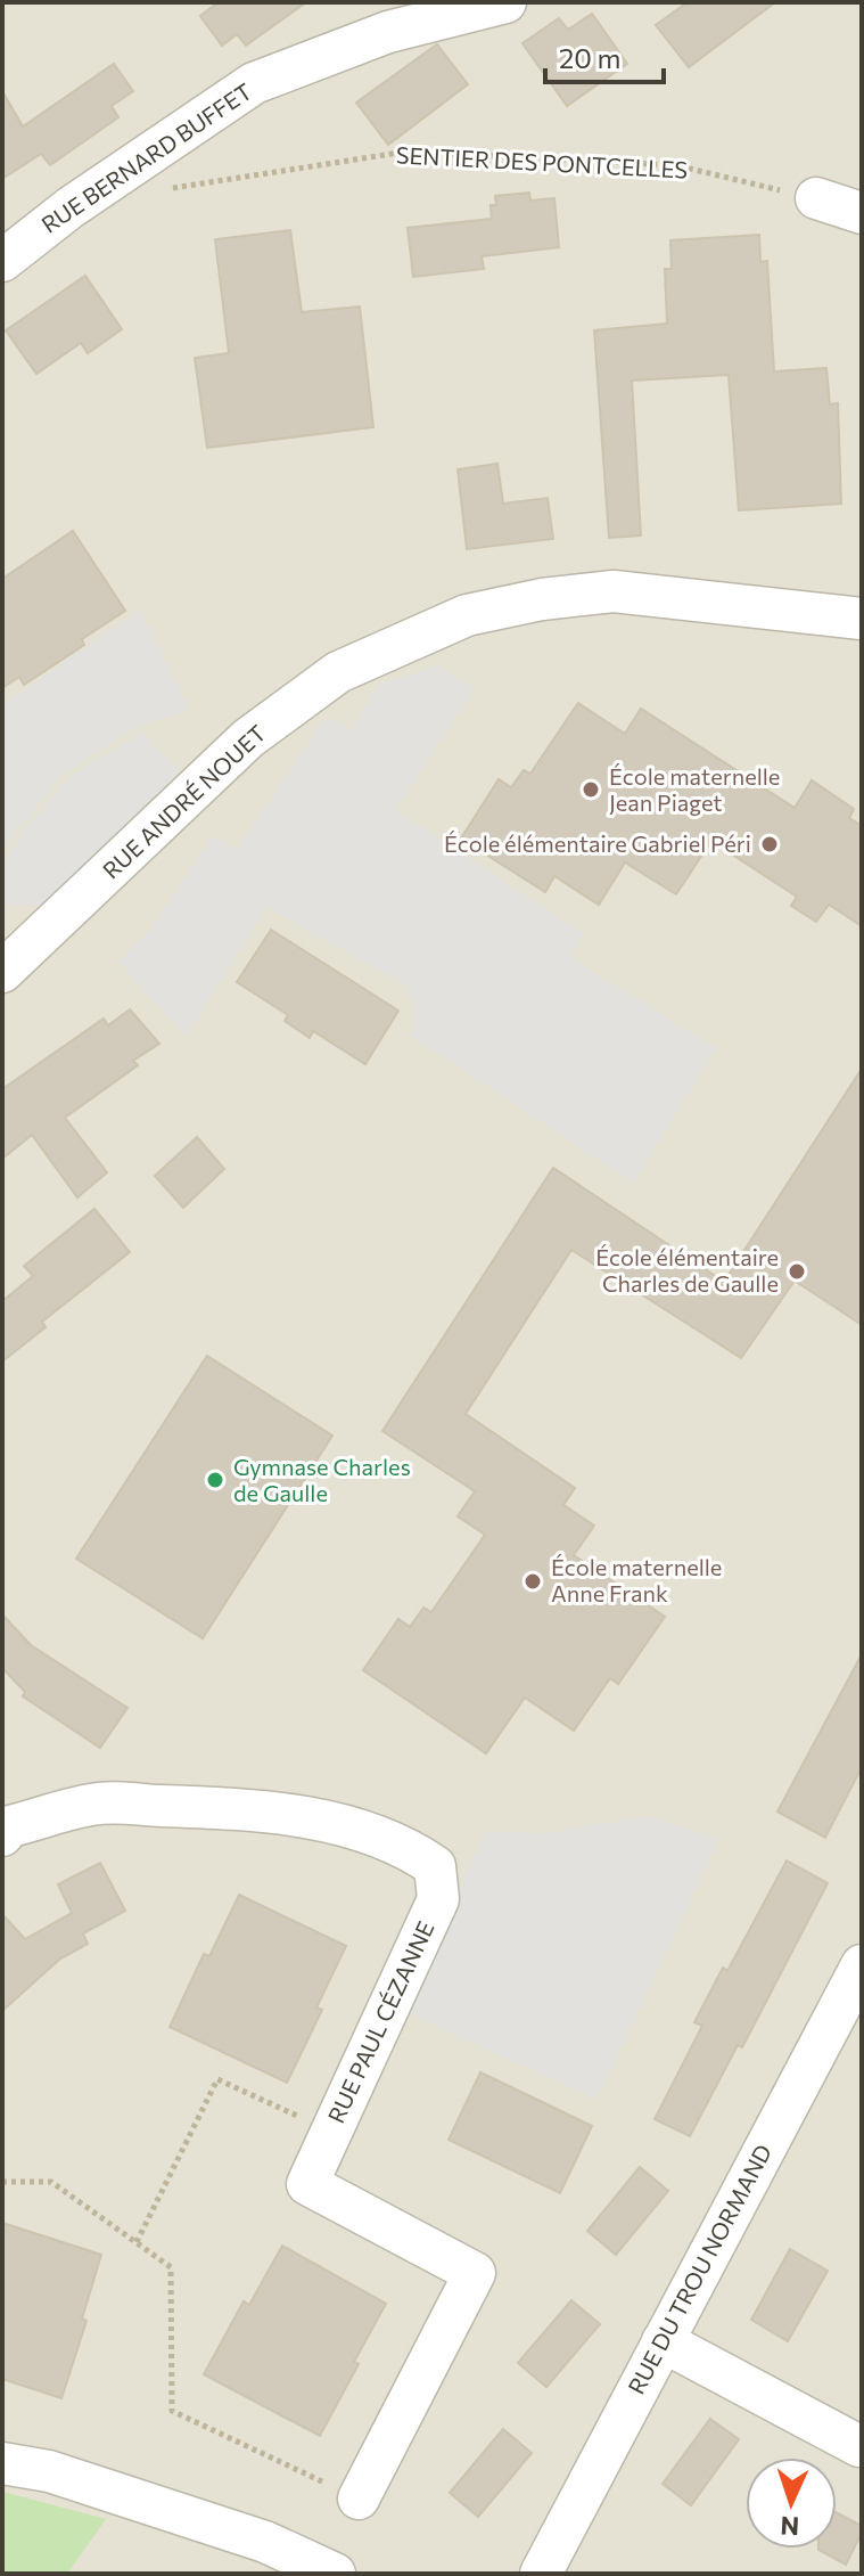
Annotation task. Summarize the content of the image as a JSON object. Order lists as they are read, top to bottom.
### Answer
{
  "streets": {
    "street": [
      "RUE BERNARD BUFFET",
      "RUE ANDRÉ NOUET",
      "RUE PAUL CÉZANNE",
      "RUE DU TROU NORMAND"
    ],
    "path": ["SENTIER DES PONTCELLES"]
  },
  "places": [
    "École maternelle Jean Piaget",
    "École élémentaire Gabriel Péri",
    "École élémentaire Charles de Gaulle",
    "Gymnase Charles de Gaulle",
    "École maternelle Anne Frank"
  ],
  "scale_bar": "20 m",
  "north": "bottom"
}
